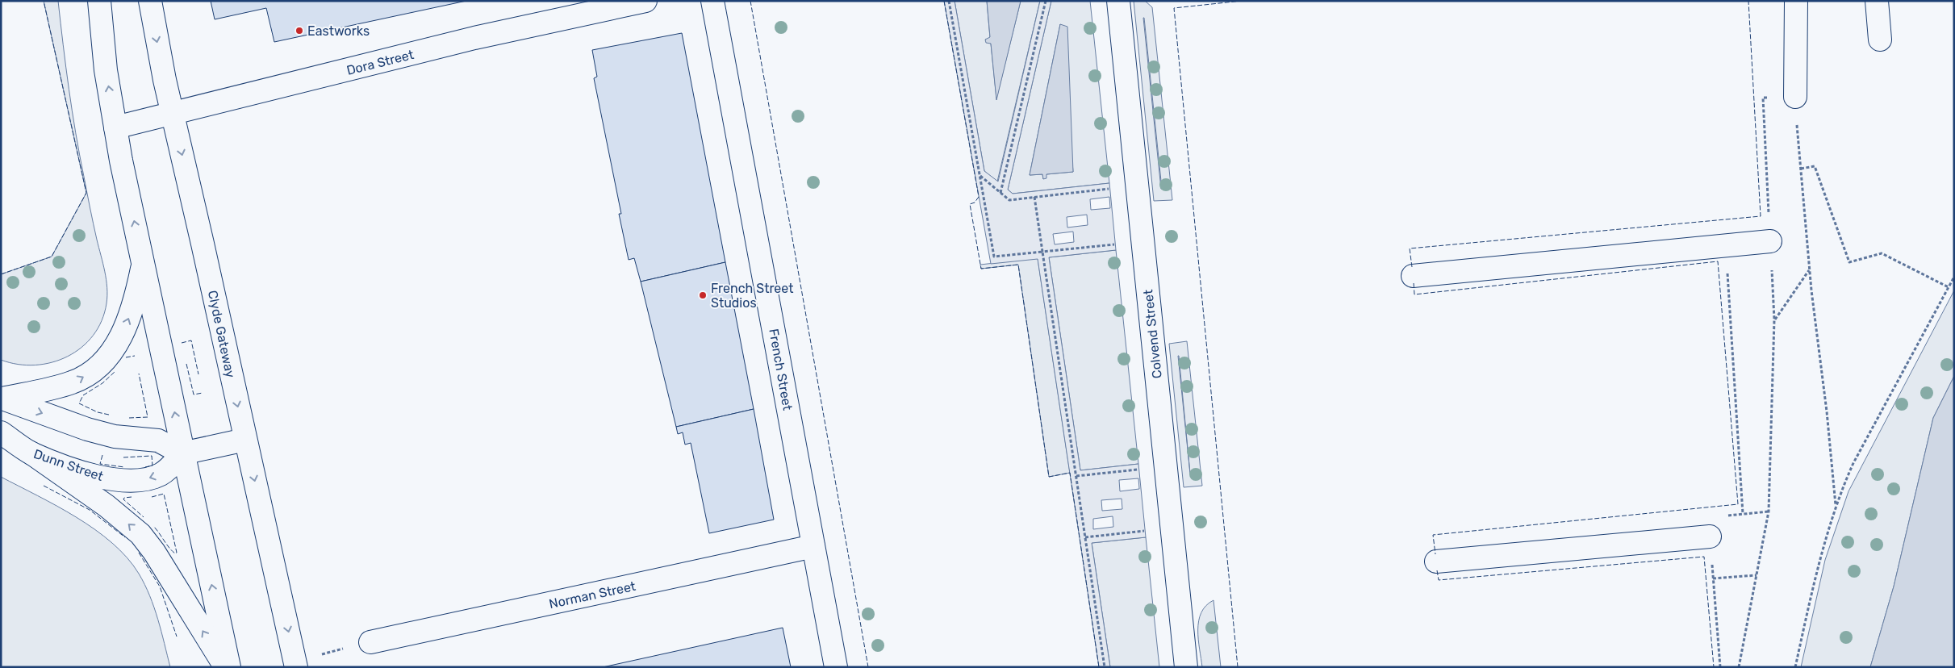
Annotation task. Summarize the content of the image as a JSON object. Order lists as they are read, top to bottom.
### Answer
{
  "streets": {
    "street": [
      "Dora Street",
      "Clyde Gateway",
      "Colvend Street",
      "French Street",
      "Dunn Street",
      "Norman Street"
    ]
  },
  "crossings": [
    ["Dora Street", "Clyde Gateway"],
    ["French Street", "Norman Street"]
  ],
  "places": ["Eastworks", "French Street Studios"]
}
